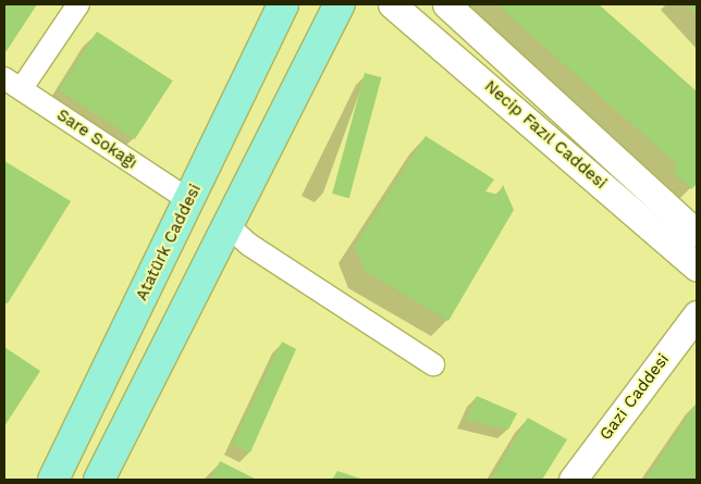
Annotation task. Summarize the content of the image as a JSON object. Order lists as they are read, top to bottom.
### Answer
{
  "streets": {
    "main road": ["Atatürk Caddesi"],
    "street": ["Necip Fazıl Caddesi", "Sare Sokağı", "Gazi Caddesi"]
  },
  "crossings": [
    ["Sare Sokağı", "Atatürk Caddesi"]
  ]
}
